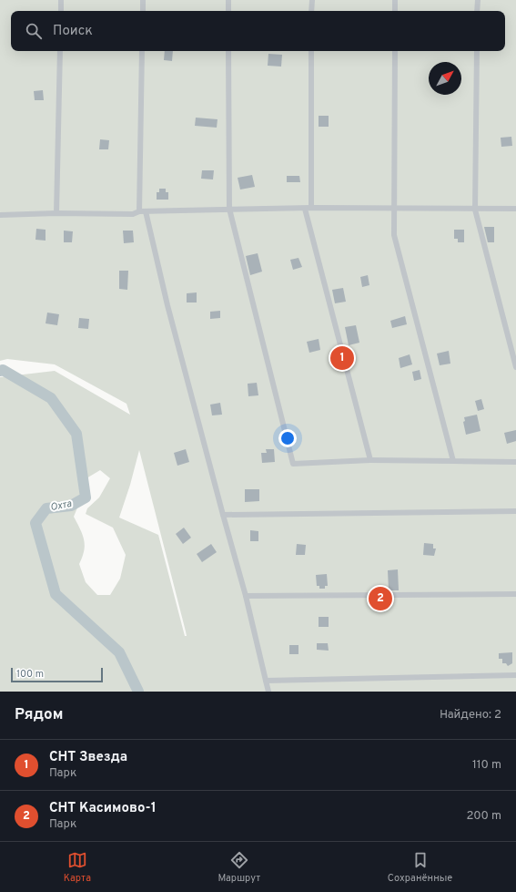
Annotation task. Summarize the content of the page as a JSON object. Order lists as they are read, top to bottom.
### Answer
{
  "water": ["Охта"],
  "scale_bar": "100 m",
  "north": "top right",
  "page": {
    "search": "Поиск",
    "pins": ["1", "2"],
    "scale": "100 m",
    "heading": ["Рядом", "Найдено: 2"],
    "list": [
      {
        "mark": "1",
        "name": "СНТ Звезда",
        "note": "Парк",
        "value": "110 m"
      },
      {
        "mark": "2",
        "name": "СНТ Касимово-1",
        "note": "Парк",
        "value": "200 m"
      }
    ],
    "nav": ["Карта", "Маршрут", "Сохранённые"]
  }
}
